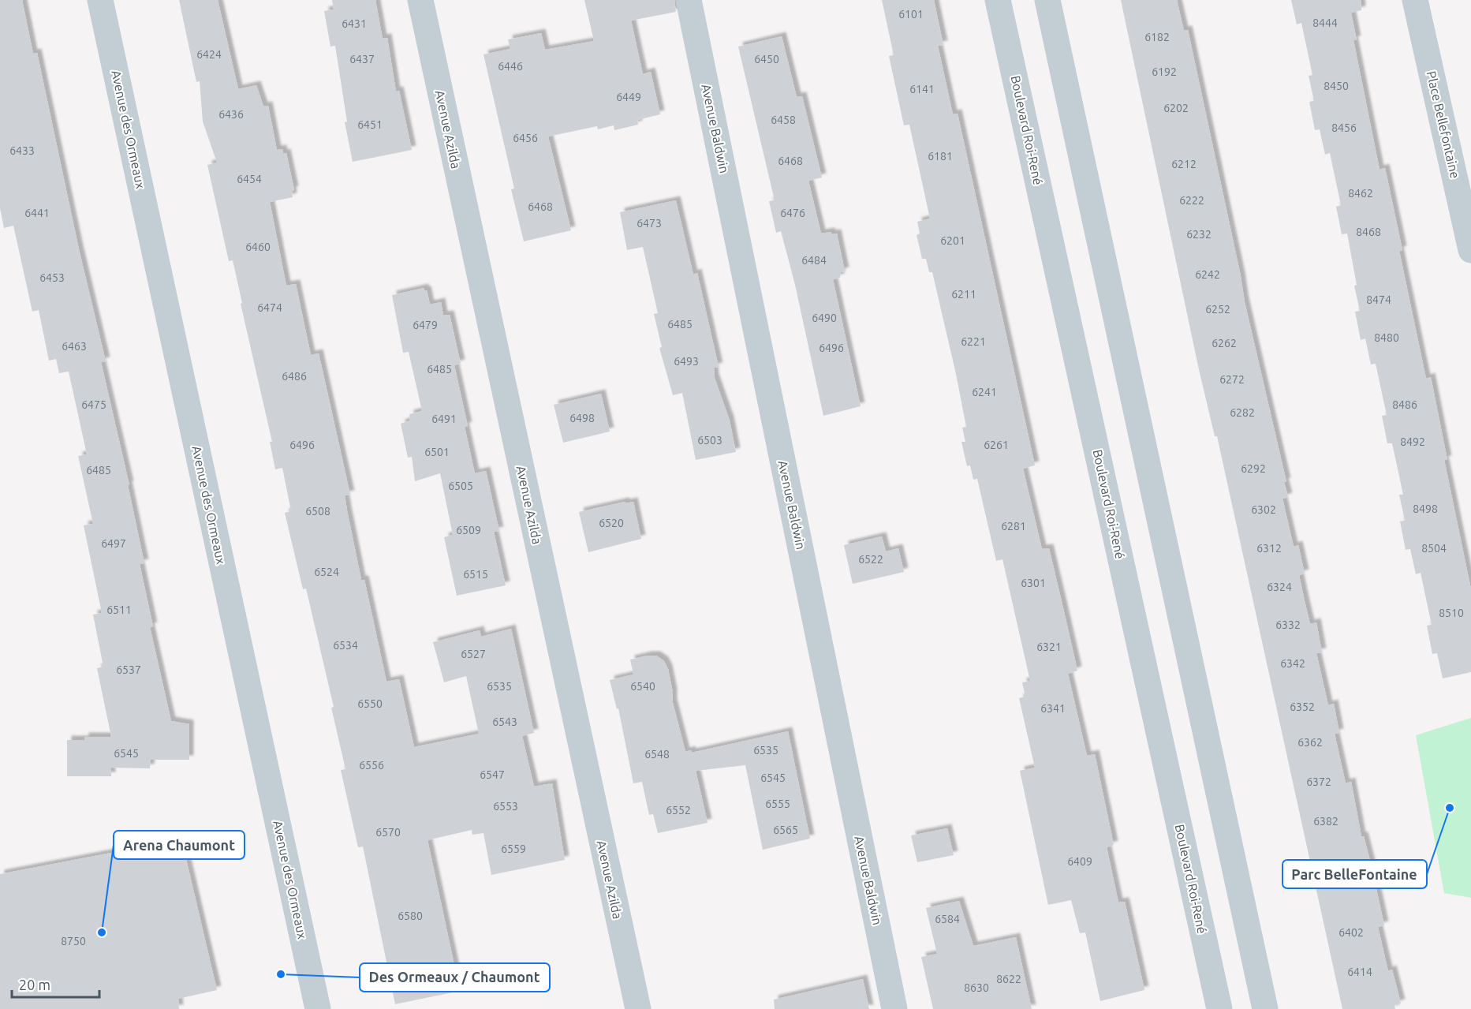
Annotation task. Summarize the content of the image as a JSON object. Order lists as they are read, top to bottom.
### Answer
{
  "streets": {
    "street": [
      "Place Bellefontaine",
      "Avenue Baldwin",
      "Avenue des Ormeaux",
      "Avenue Azilda",
      "Boulevard Roi-René"
    ]
  },
  "places": ["Parc BelleFontaine", "Arena Chaumont", "Des Ormeaux / Chaumont"],
  "house_numbers": [
    "6101",
    "8444",
    "6431",
    "6182",
    "6424",
    "6437",
    "6450",
    "6446",
    "6192",
    "8450",
    "6141",
    "6449",
    "6202",
    "6436",
    "6458",
    "6451",
    "8456",
    "6456",
    "6433",
    "6181",
    "6468",
    "6212",
    "6454",
    "8462",
    "6222",
    "6468",
    "6441",
    "6476",
    "6473",
    "8468",
    "6232",
    "6201",
    "6460",
    "6484",
    "6242",
    "6453",
    "6211",
    "8474",
    "6474",
    "6252",
    "6490",
    "6485",
    "6479",
    "8480",
    "6221",
    "6262",
    "6463",
    "6496",
    "6493",
    "6485",
    "6486",
    "6272",
    "6241",
    "6475",
    "8486",
    "6282",
    "6498",
    "6491",
    "6503",
    "8492",
    "6496",
    "6261",
    "6501",
    "6292",
    "6485",
    "6505",
    "8498",
    "6302",
    "6508",
    "6520",
    "6281",
    "6509",
    "6497",
    "6312",
    "8504",
    "6522",
    "6524",
    "6515",
    "6301",
    "6324",
    "6511",
    "8510",
    "6332",
    "6534",
    "6321",
    "6527",
    "6342",
    "6537",
    "6535",
    "6540",
    "6550",
    "6352",
    "6341",
    "6543",
    "6362",
    "6535",
    "6545",
    "6548",
    "6556",
    "6547",
    "6545",
    "6372",
    "6555",
    "6553",
    "6552",
    "6382",
    "6565",
    "6570",
    "6559",
    "6409",
    "6580",
    "6584",
    "6402",
    "8750",
    "6414",
    "8622",
    "8630"
  ],
  "scale_bar": "20 m"
}
